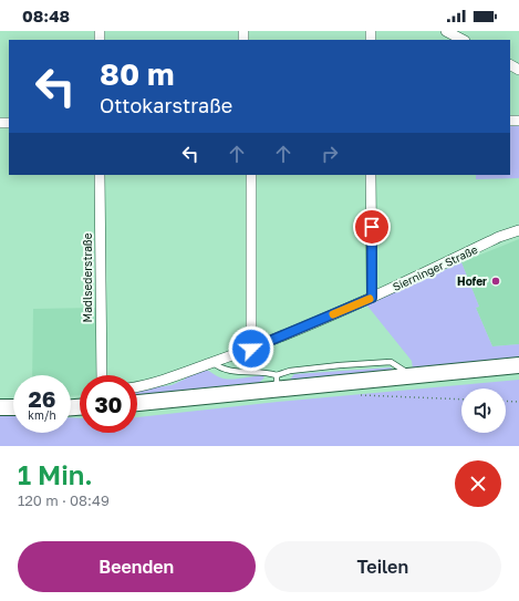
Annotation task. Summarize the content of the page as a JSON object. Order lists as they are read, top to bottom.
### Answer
{
  "streets": {
    "street": ["Sierninger Straße", "Madlsederstraße"]
  },
  "places": ["Hofer"],
  "page": {
    "status": "08:48",
    "turn": ["80 m", "Ottokarstraße"],
    "speed": "26 km/h",
    "limit": "30",
    "heading": ["1 Min.", "120 m · 08:49"],
    "buttons": ["Beenden", "Teilen"]
  }
}
